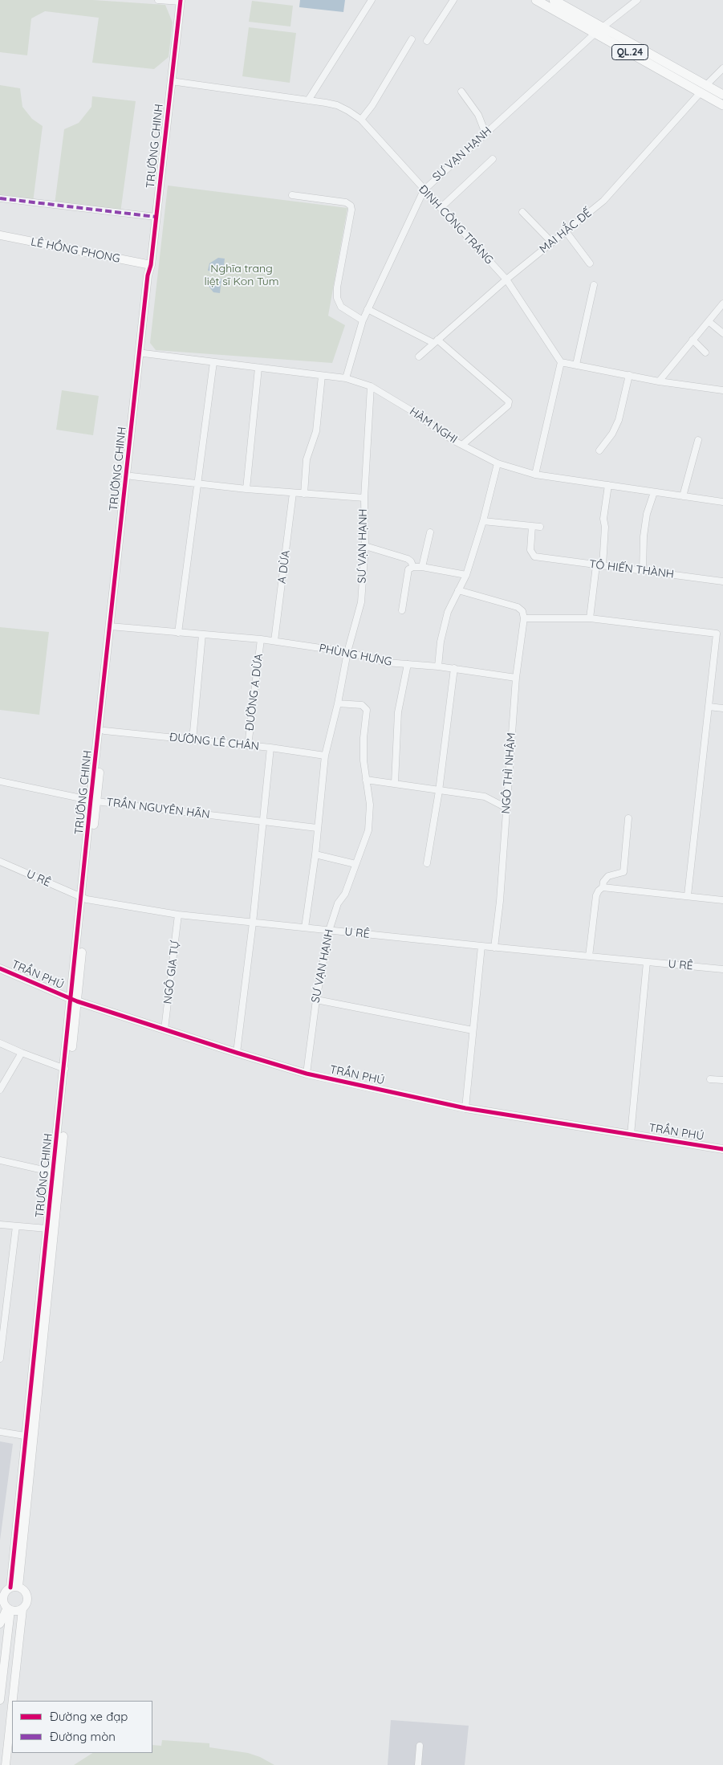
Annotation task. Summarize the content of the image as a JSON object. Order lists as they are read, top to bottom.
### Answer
{
  "streets": {
    "main road": ["QL.24"],
    "street": [
      "TRƯỜNG CHINH",
      "SƯ VẠN HẠNH",
      "ĐINH CÔNG TRÁNG",
      "MAI HẮC ĐẾ",
      "LÊ HỒNG PHONG",
      "HÀM NGHI",
      "A DỪA",
      "TÔ HIẾN THÀNH",
      "PHÙNG HƯNG",
      "ĐƯỜNG A DỪA",
      "ĐƯỜNG LÊ CHÂN",
      "NGÔ THÌ NHẬM",
      "TRẦN NGUYÊN HÃN",
      "U RÊ",
      "NGÔ GIA TỰ",
      "TRẦN PHÚ"
    ]
  },
  "crossings": [
    ["QL.24", "SƯ VẠN HẠNH"],
    ["QL.24", "MAI HẮC ĐẾ"],
    ["TRƯỜNG CHINH", "ĐINH CÔNG TRÁNG"],
    ["TRƯỜNG CHINH", "LÊ HỒNG PHONG"],
    ["TRƯỜNG CHINH", "HÀM NGHI"],
    ["TRƯỜNG CHINH", "PHÙNG HƯNG"],
    ["TRƯỜNG CHINH", "ĐƯỜNG LÊ CHÂN"],
    ["TRƯỜNG CHINH", "TRẦN NGUYÊN HÃN"],
    ["TRƯỜNG CHINH", "U RÊ"],
    ["TRƯỜNG CHINH", "TRẦN PHÚ"],
    ["SƯ VẠN HẠNH", "ĐINH CÔNG TRÁNG"],
    ["SƯ VẠN HẠNH", "HÀM NGHI"],
    ["SƯ VẠN HẠNH", "PHÙNG HƯNG"],
    ["SƯ VẠN HẠNH", "ĐƯỜNG LÊ CHÂN"],
    ["SƯ VẠN HẠNH", "TRẦN NGUYÊN HÃN"],
    ["SƯ VẠN HẠNH", "U RÊ"],
    ["SƯ VẠN HẠNH", "TRẦN PHÚ"],
    ["ĐINH CÔNG TRÁNG", "MAI HẮC ĐẾ"],
    ["A DỪA", "PHÙNG HƯNG"],
    ["PHÙNG HƯNG", "ĐƯỜNG A DỪA"],
    ["ĐƯỜNG A DỪA", "ĐƯỜNG LÊ CHÂN"],
    ["NGÔ THÌ NHẬM", "U RÊ"],
    ["U RÊ", "NGÔ GIA TỰ"],
    ["NGÔ GIA TỰ", "TRẦN PHÚ"]
  ],
  "parks": ["Nghĩa trang liệt sĩ Kon Tum"],
  "legend": ["Đường xe đạp", "Đường mòn"]
}
